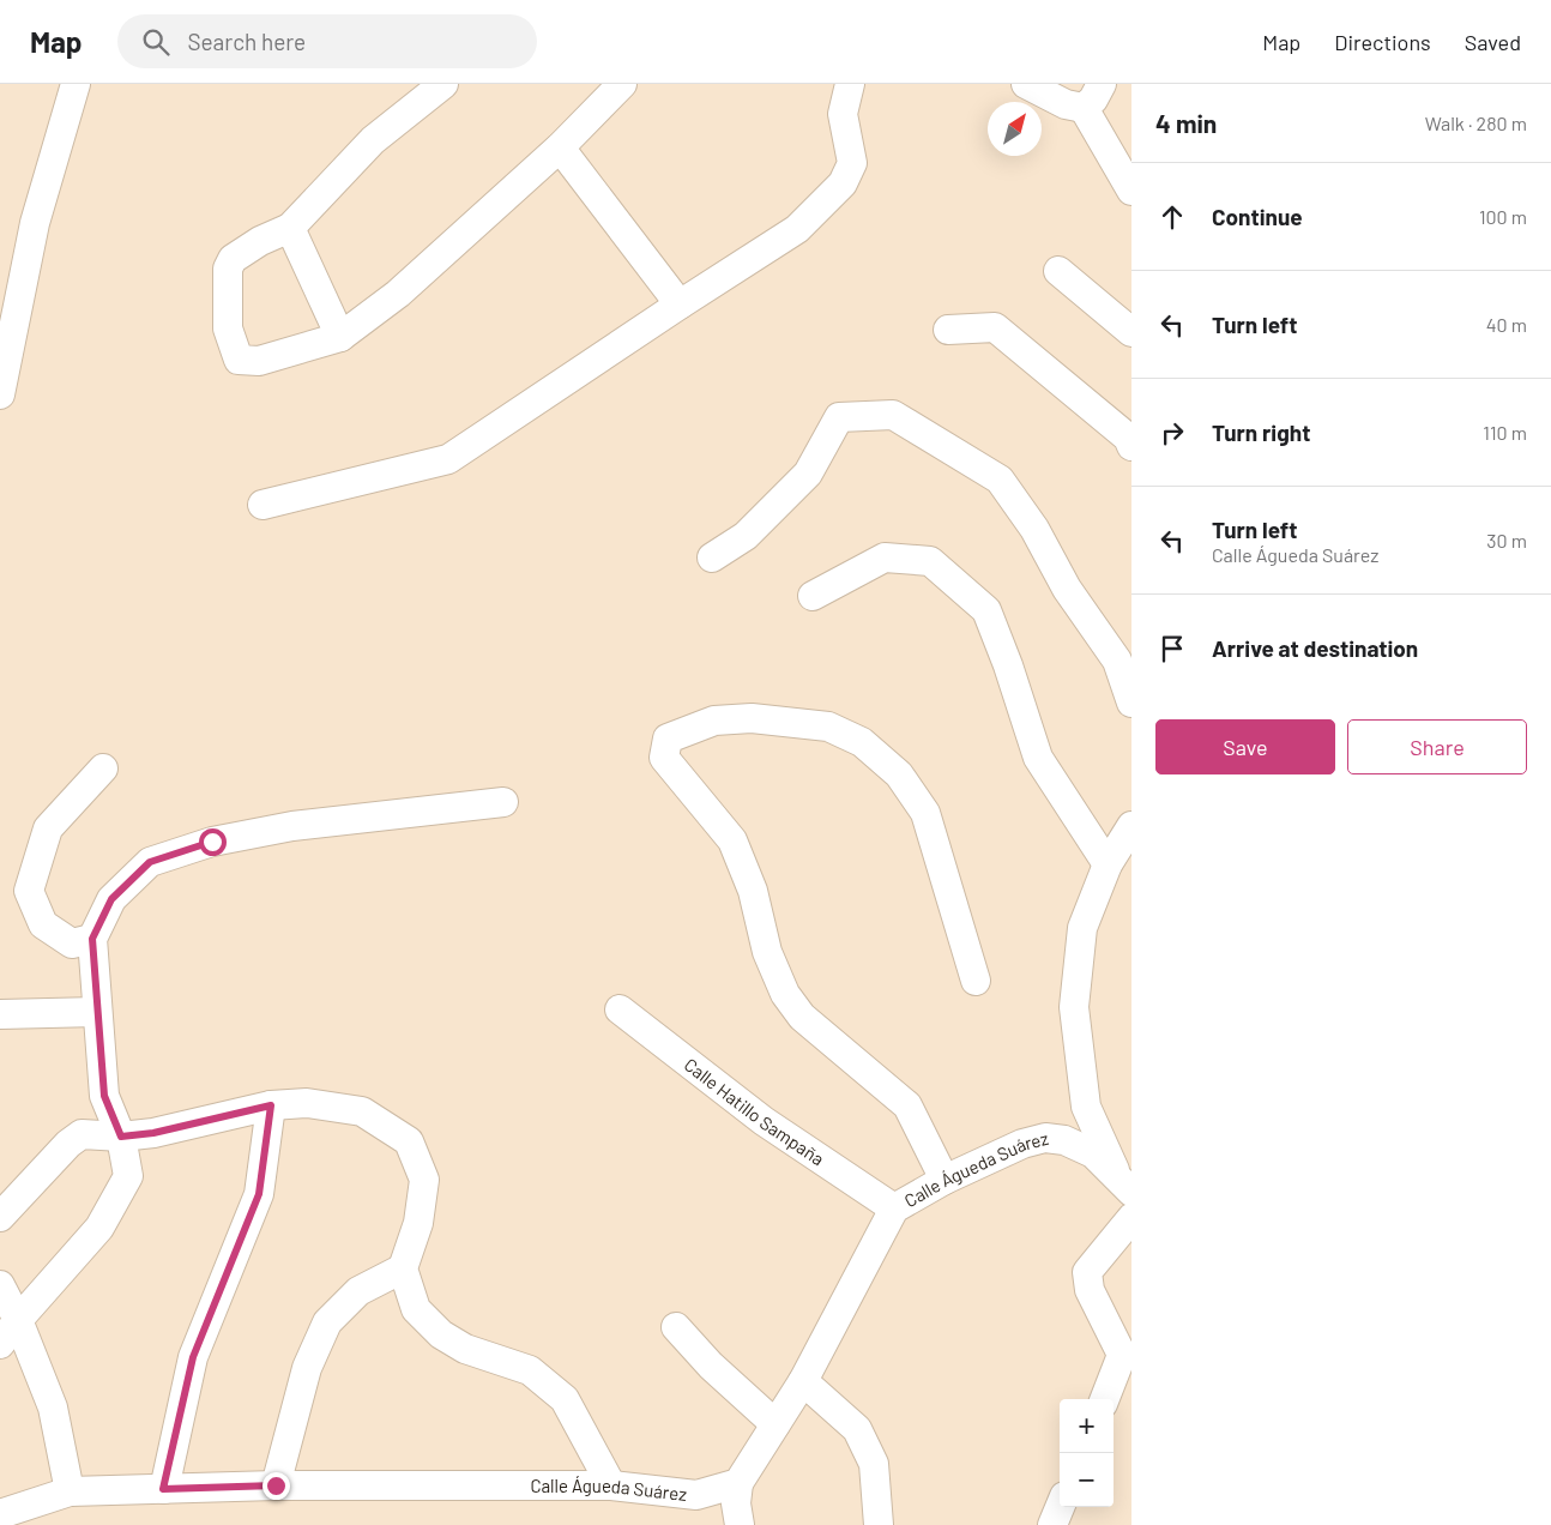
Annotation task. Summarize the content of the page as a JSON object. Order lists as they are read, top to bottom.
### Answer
{
  "streets": {
    "street": ["Calle Hatillo Sampaña", "Calle Águeda Suárez"]
  },
  "crossings": [
    ["Calle Hatillo Sampaña", "Calle Águeda Suárez"]
  ],
  "north": "top right",
  "page": {
    "header": "Map",
    "search": "Search here",
    "nav": ["Map", "Directions", "Saved"],
    "heading": ["4 min", "Walk · 280 m"],
    "list": [
      ["Continue", "100 m"],
      ["Turn left", "40 m"],
      ["Turn right", "110 m"],
      ["Turn left", "Calle Águeda Suárez", "30 m"],
      "Arrive at destination"
    ],
    "buttons": ["Save", "Share"],
    "map_buttons": ["+", "−"]
  }
}
